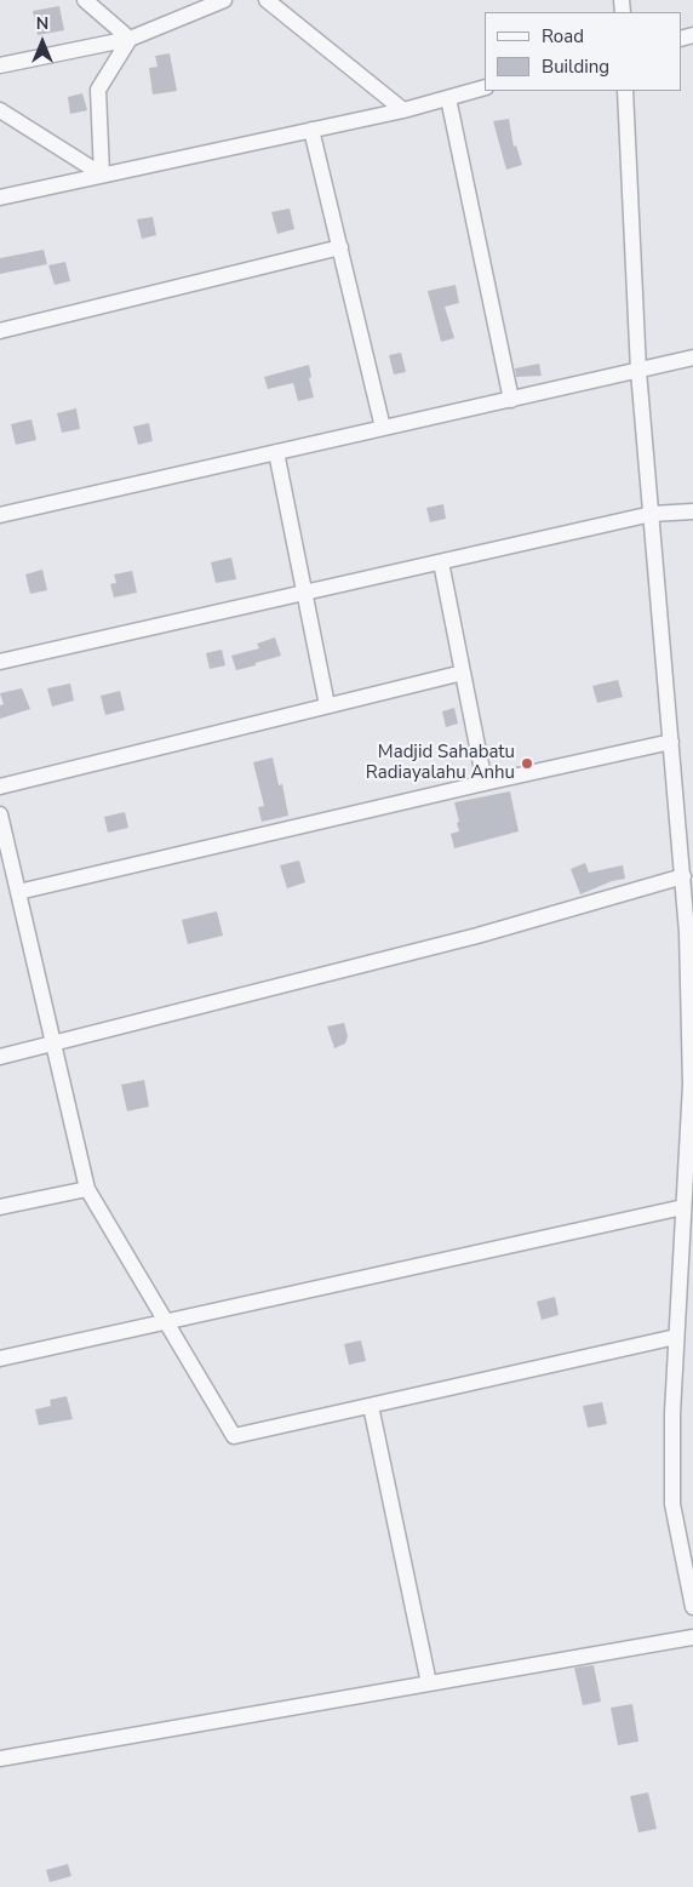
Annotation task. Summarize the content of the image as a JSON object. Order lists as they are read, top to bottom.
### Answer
{
  "places": ["Madjid Sahabatu Radiayalahu Anhu"],
  "legend": ["Road", "Building"],
  "north": "top"
}
